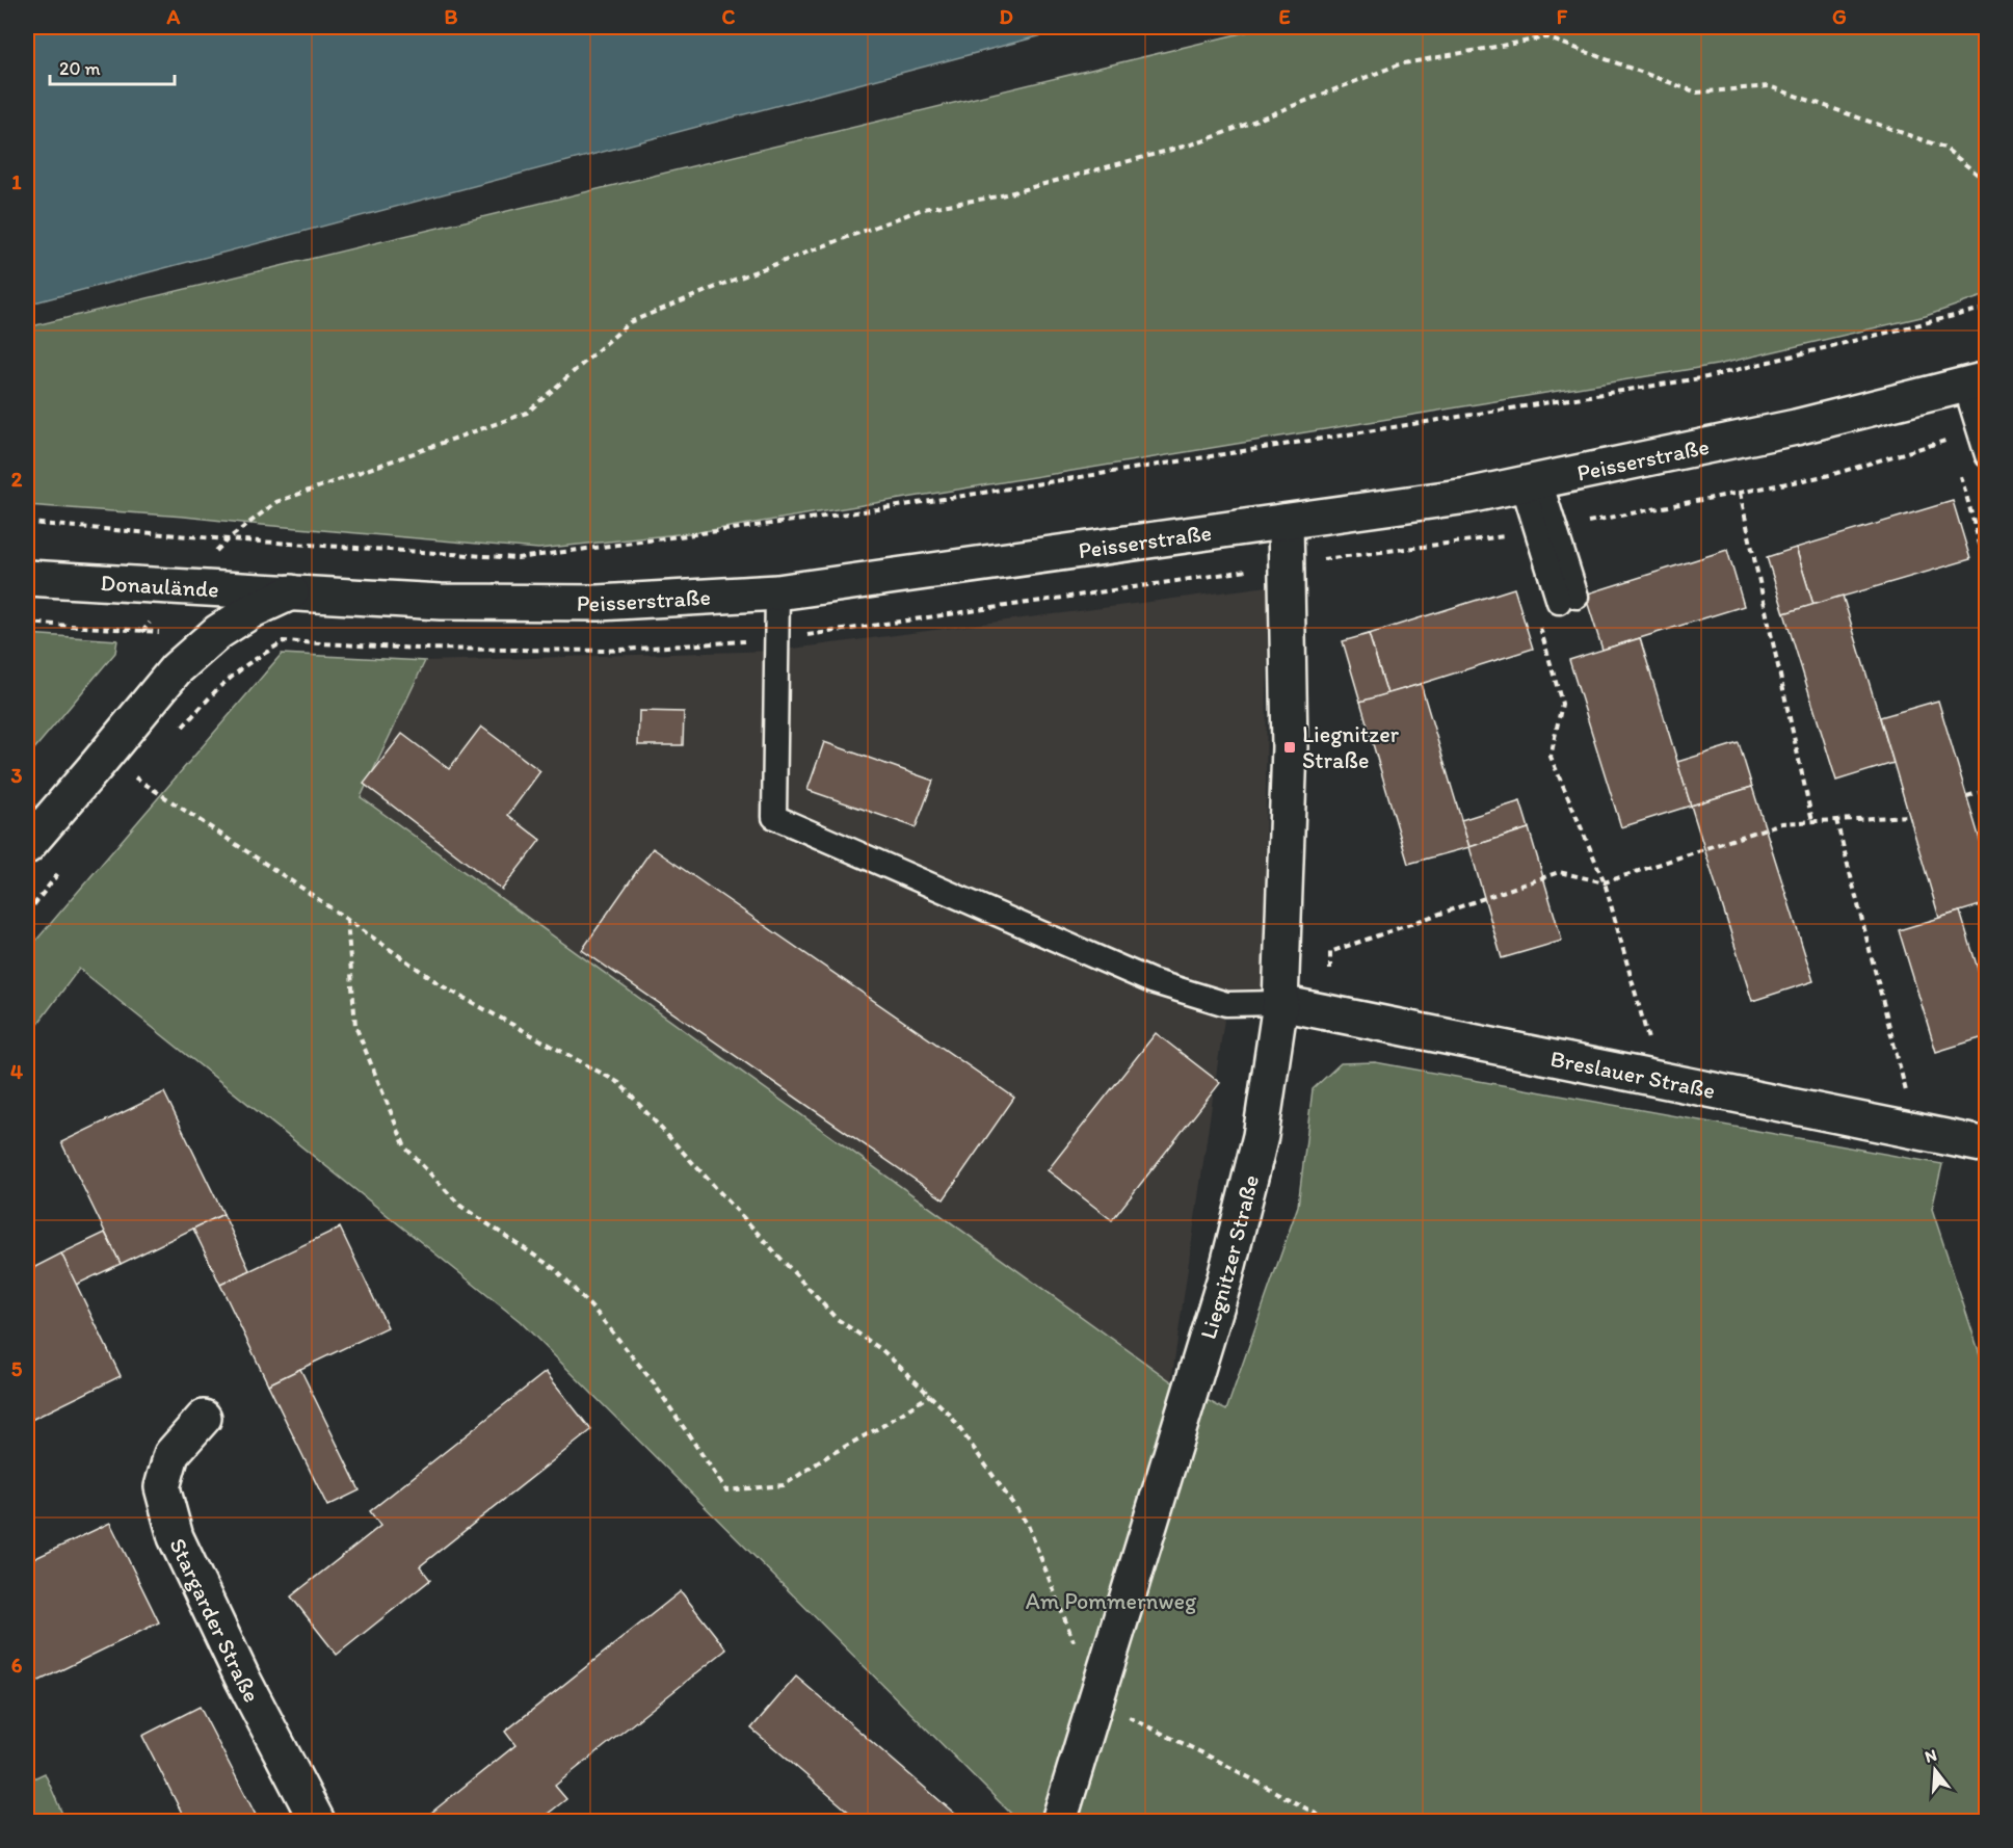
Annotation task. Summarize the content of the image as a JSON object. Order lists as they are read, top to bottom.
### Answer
{
  "streets": {
    "street": [
      "Peisserstraße",
      "Donaulände",
      "Breslauer Straße",
      "Liegnitzer Straße",
      "Stargarder Straße"
    ]
  },
  "crossings": [
    ["Peisserstraße", "Donaulände"],
    ["Peisserstraße", "Liegnitzer Straße"],
    ["Breslauer Straße", "Liegnitzer Straße"]
  ],
  "parks": ["Am Pommernweg"],
  "places": {
    "transit": ["Liegnitzer Straße"]
  },
  "scale_bar": "20 m",
  "north": "top",
  "grid": {
    "columns": [
      "A",
      "B",
      "C",
      "D",
      "E",
      "F",
      "G"
    ],
    "rows": [
      "1",
      "2",
      "3",
      "4",
      "5",
      "6"
    ]
  }
}
